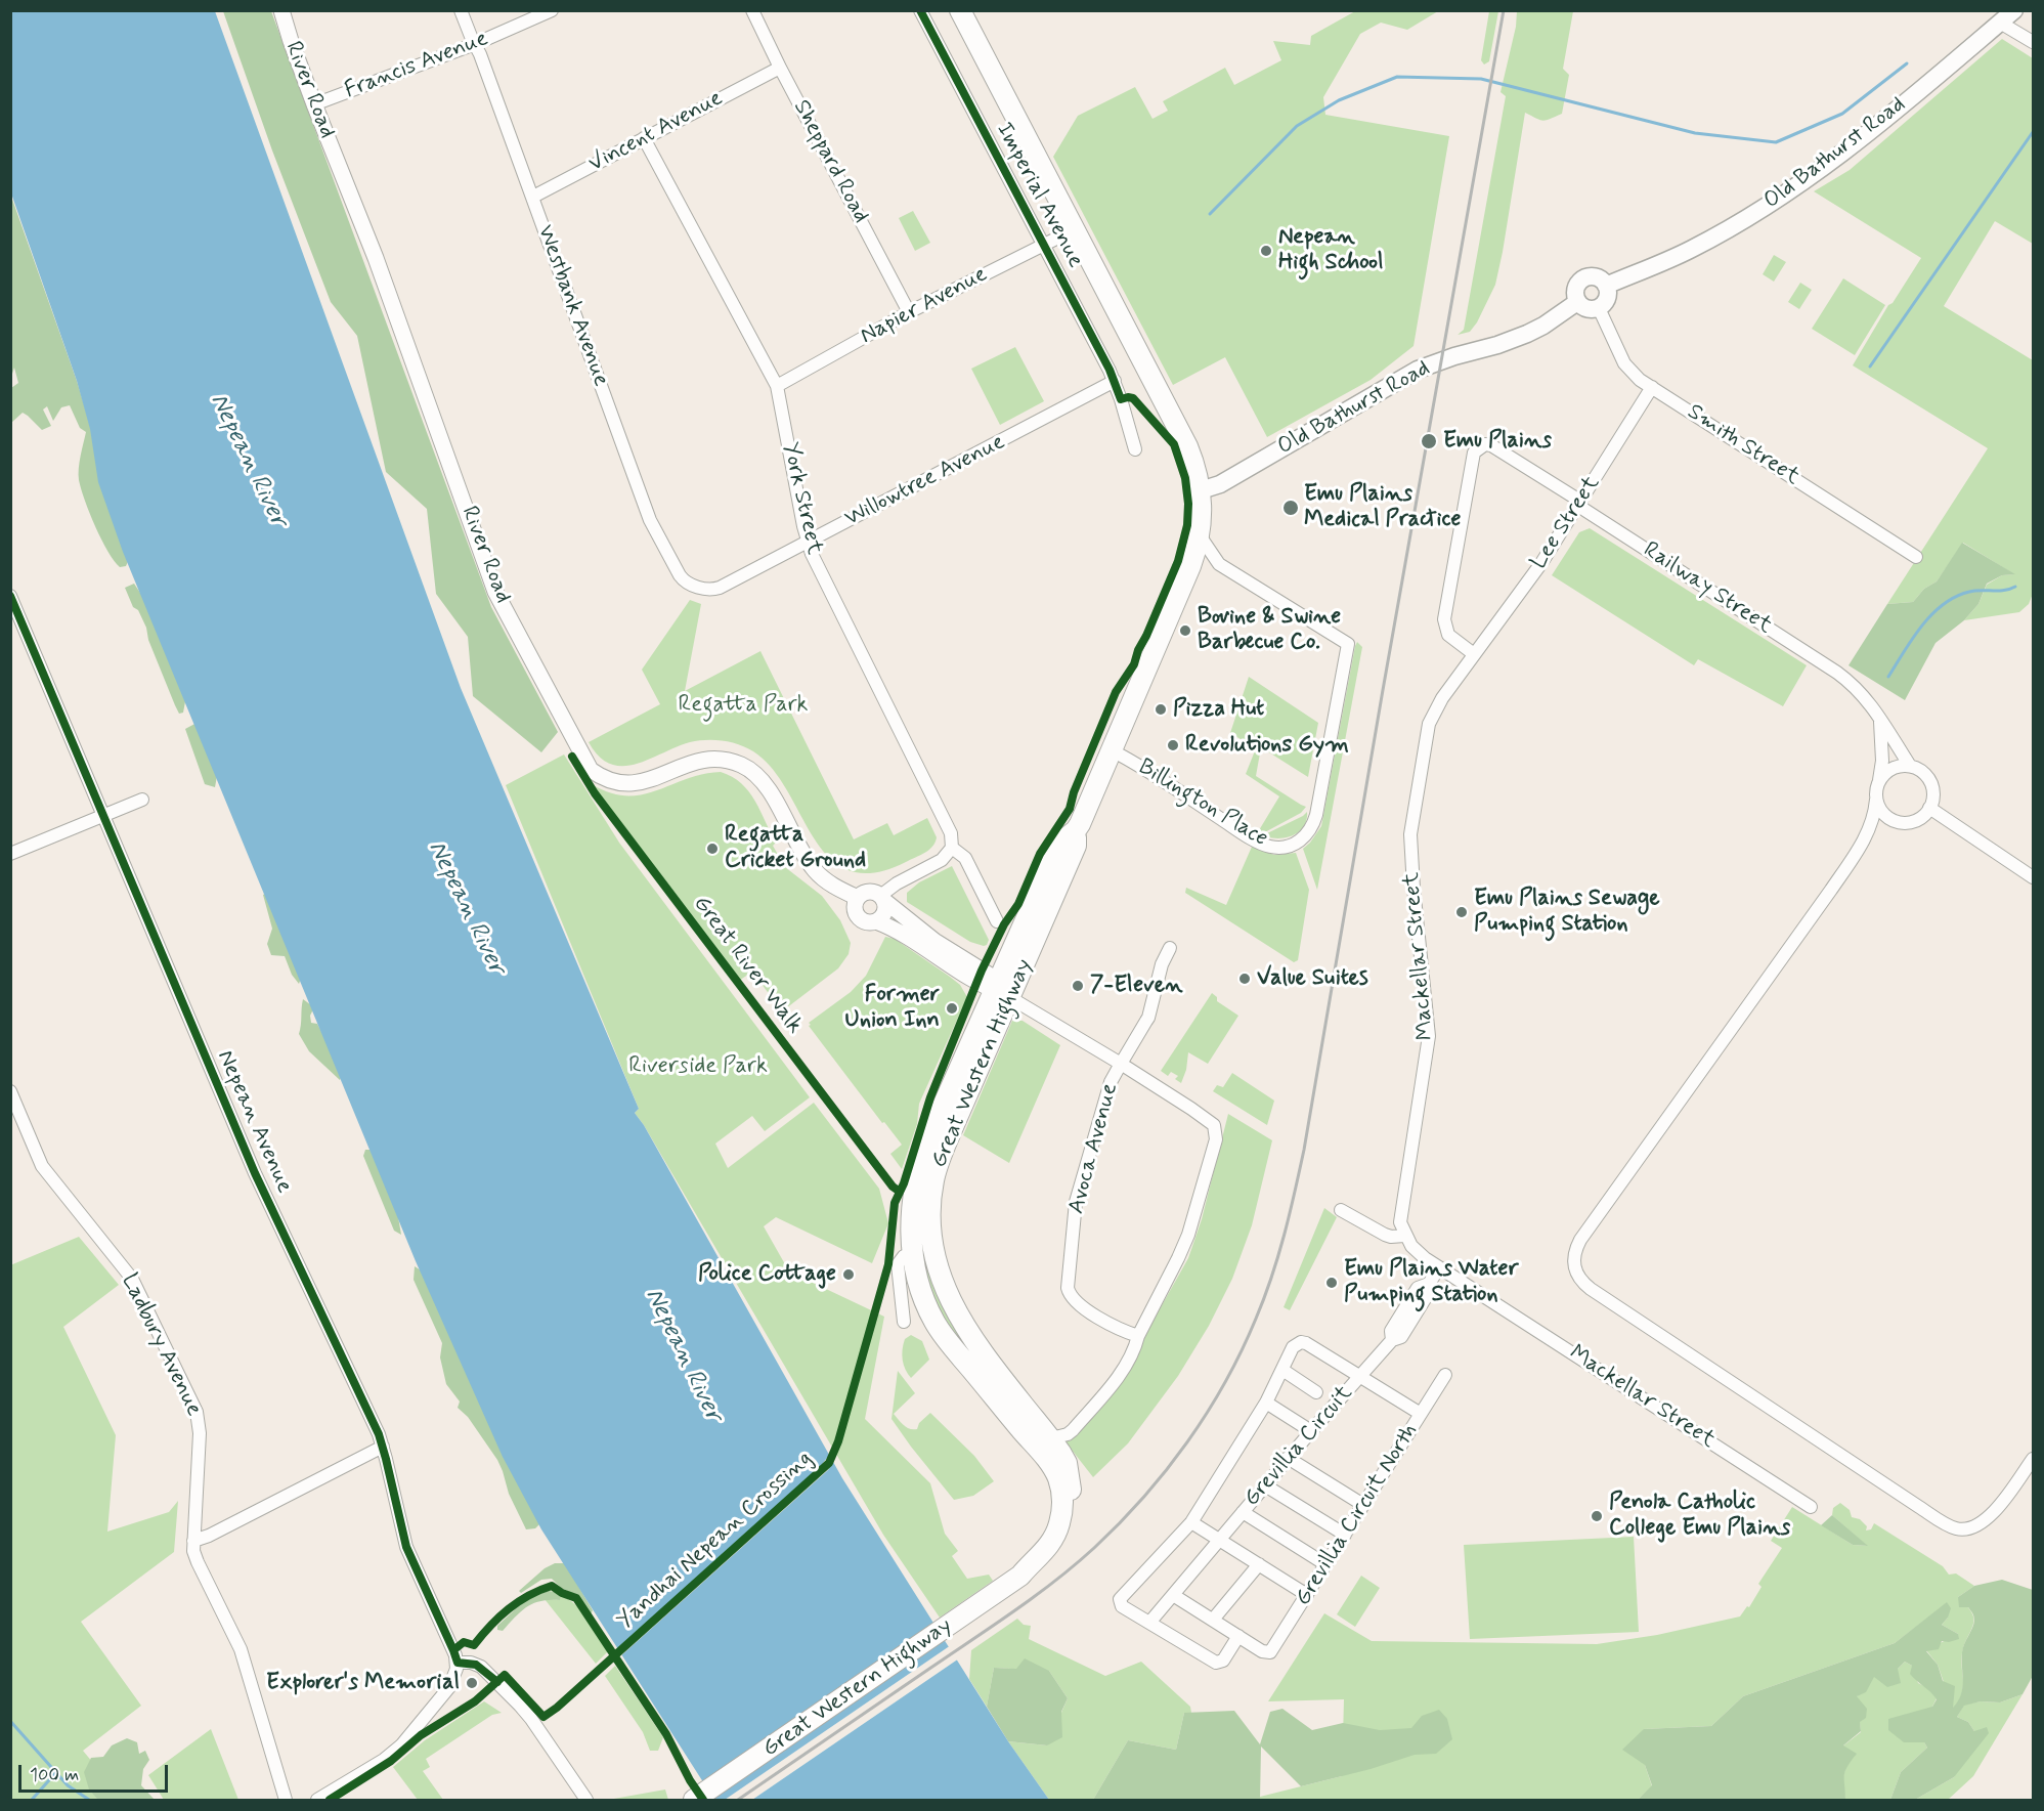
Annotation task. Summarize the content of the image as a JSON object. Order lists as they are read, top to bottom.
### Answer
{
  "streets": {
    "highway": ["Great Western Highway"],
    "main road": ["Old Bathurst Road"],
    "street": [
      "Francis Avenue",
      "River Road",
      "Vincent Avenue",
      "Sheppard Road",
      "Imperial Avenue",
      "Westbank Avenue",
      "Napier Avenue",
      "Smith Street",
      "Willowtree Avenue",
      "York Street",
      "Lee Street",
      "Railway Street",
      "Billington Place",
      "Mackellar Street",
      "Nepean Avenue",
      "Avoca Avenue",
      "Ladbury Avenue",
      "Grevillia Circuit",
      "Grevillia Circuit North"
    ],
    "cycle path": ["Great River Walk", "Yandhai Nepean Crossing"]
  },
  "crossings": [
    ["Francis Avenue", "River Road"],
    ["Francis Avenue", "Westbank Avenue"],
    ["Vincent Avenue", "Sheppard Road"],
    ["Vincent Avenue", "Westbank Avenue"],
    ["Vincent Avenue", "York Street"],
    ["Old Bathurst Road", "Smith Street"],
    ["Old Bathurst Road", "Great Western Highway"],
    ["Sheppard Road", "Napier Avenue"],
    ["Imperial Avenue", "Napier Avenue"],
    ["Imperial Avenue", "Willowtree Avenue"],
    ["Westbank Avenue", "Willowtree Avenue"],
    ["Napier Avenue", "York Street"],
    ["Napier Avenue", "Great Western Highway"],
    ["Smith Street", "Lee Street"],
    ["Willowtree Avenue", "York Street"],
    ["Lee Street", "Railway Street"],
    ["Lee Street", "Mackellar Street"],
    ["Billington Place", "Great Western Highway"],
    ["Mackellar Street", "Grevillia Circuit"]
  ],
  "water": ["Nepean River"],
  "parks": ["Regatta Park", "Riverside Park"],
  "places": [
    "Nepean High School",
    "Emu Plains",
    "Emu Plains Medical Practice",
    "Bovine & Swine Barbecue Co.",
    "Pizza Hut",
    "Revolutions Gym",
    "Regatta Cricket Ground",
    "Emu Plains Sewage Pumping Station",
    "Value Suites",
    "7-Eleven",
    "Former Union Inn",
    "Police Cottage",
    "Emu Plains Water Pumping Station",
    "Penola Catholic College Emu Plains",
    "Explorer's Memorial"
  ],
  "scale_bar": "100 m"
}
